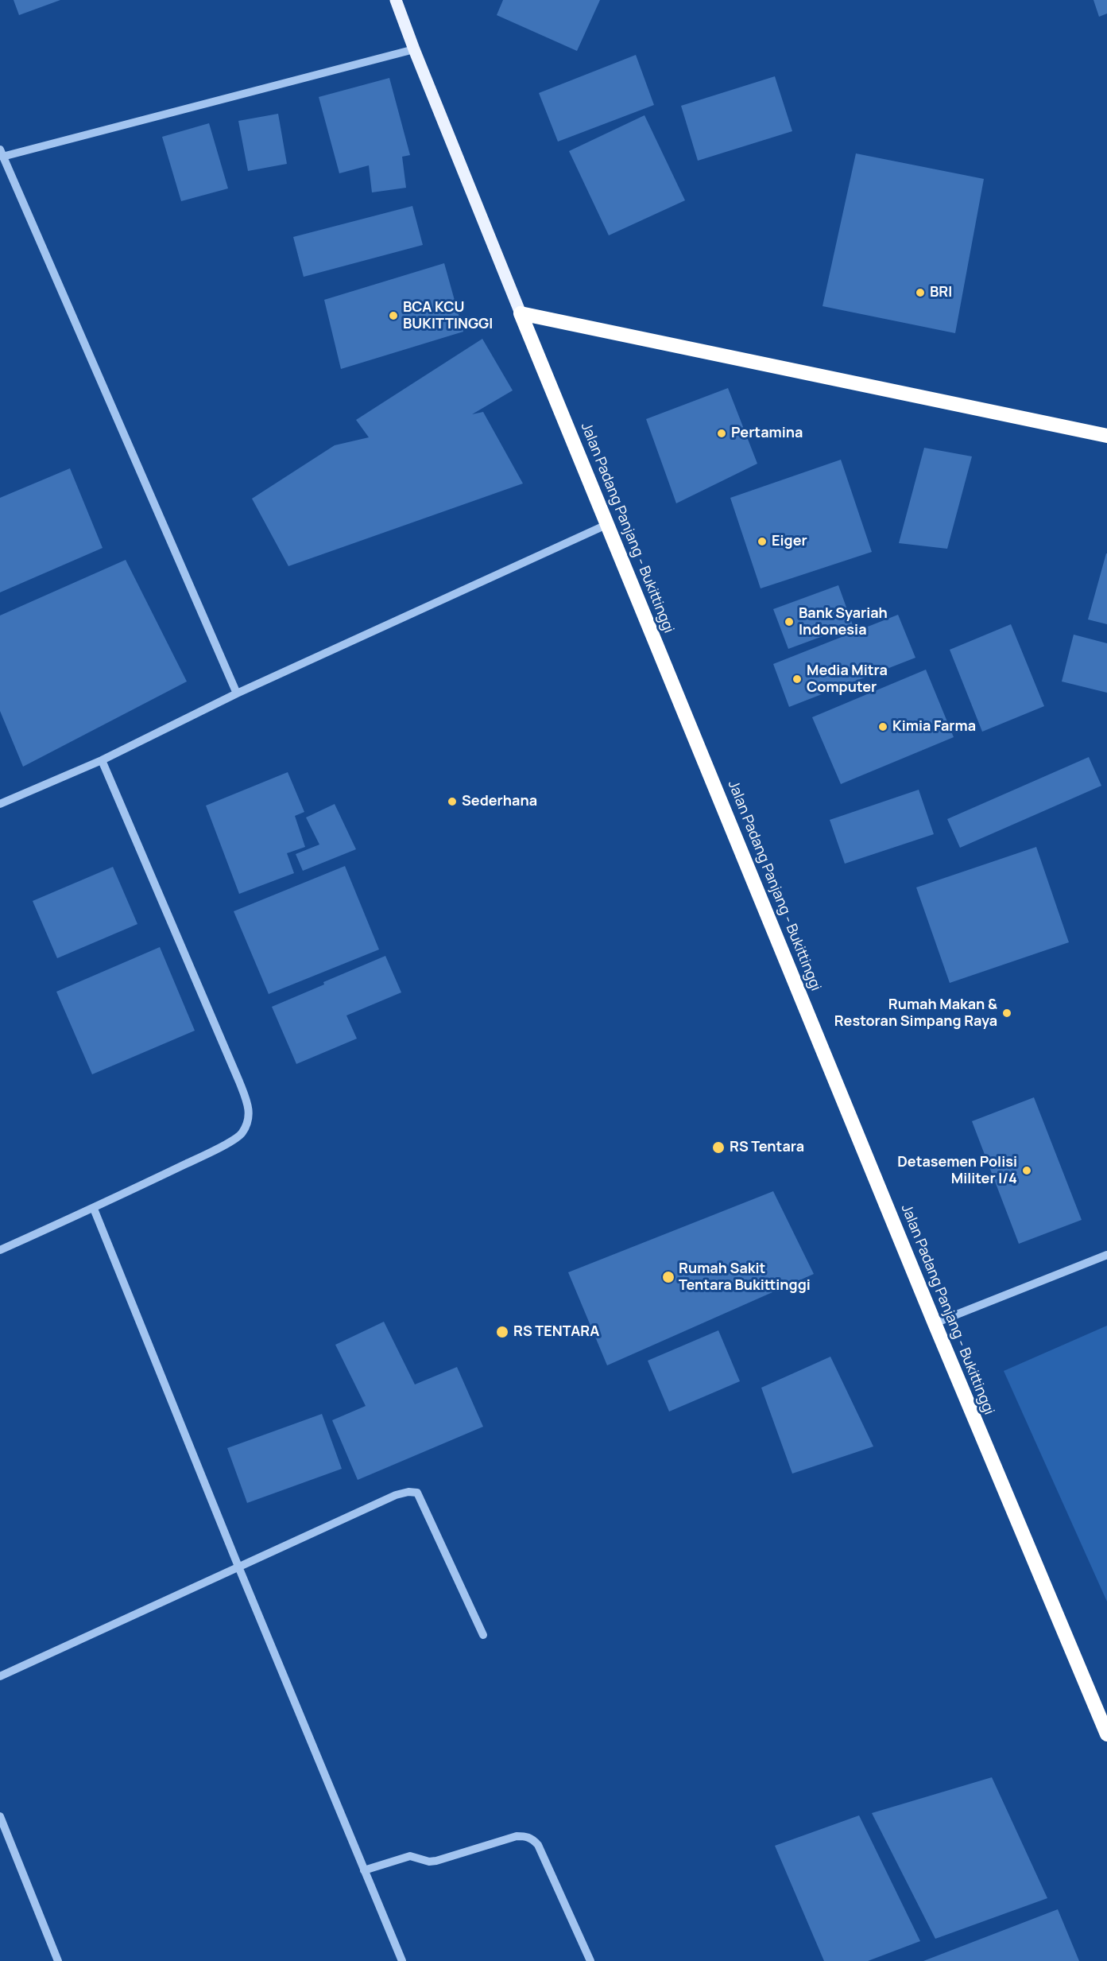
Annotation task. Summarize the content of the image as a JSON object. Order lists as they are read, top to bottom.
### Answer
{
  "streets": {
    "highway": ["Jalan Padang Panjang - Bukittinggi"]
  },
  "places": [
    "BRI",
    "BCA KCU BUKITTINGGI",
    "Pertamina",
    "Eiger",
    "Bank Syariah Indonesia",
    "Media Mitra Computer",
    "Kimia Farma",
    "Sederhana",
    "Rumah Makan & Restoran Simpang Raya",
    "RS Tentara",
    "Detasemen Polisi Militer I/4",
    "Rumah Sakit Tentara Bukittinggi",
    "RS TENTARA"
  ]
}
